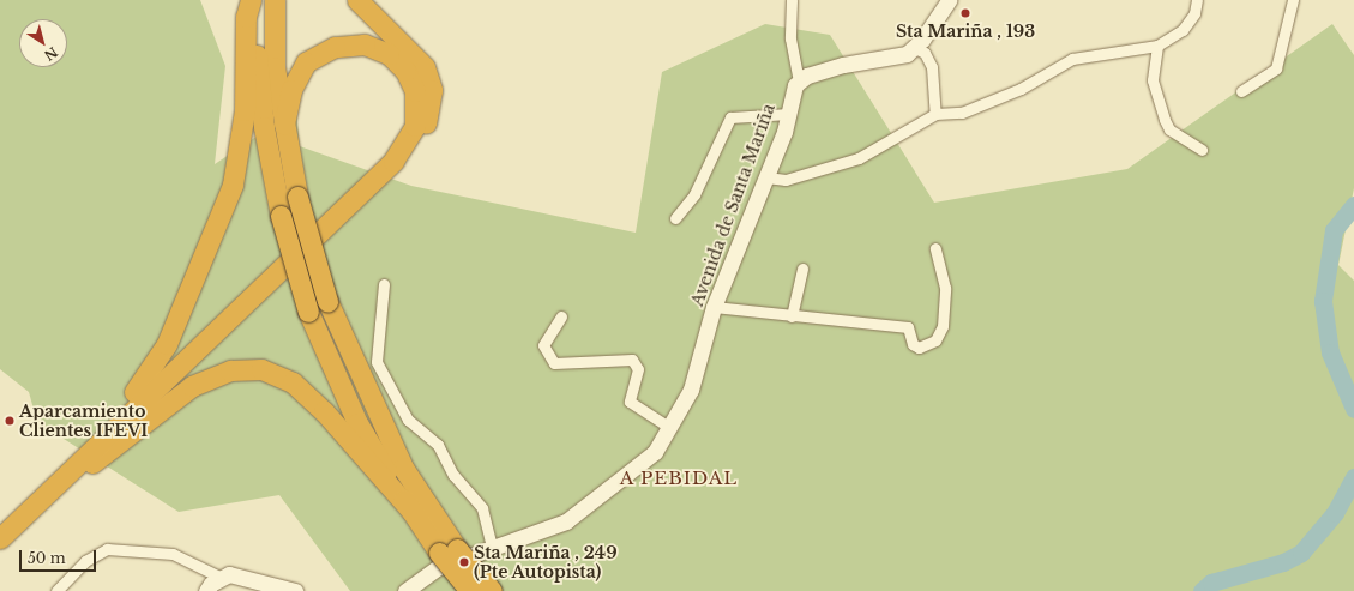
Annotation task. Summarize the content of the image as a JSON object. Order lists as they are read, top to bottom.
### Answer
{
  "streets": {
    "main road": ["Avenida de Santa Mariña"]
  },
  "districts": ["A PEBIDAL"],
  "places": ["Sta Mariña , 193", "Aparcamiento Clientes IFEVI", "Sta Mariña , 249 (Pte Autopista)"],
  "scale_bar": "50 m",
  "north": "bottom right"
}
